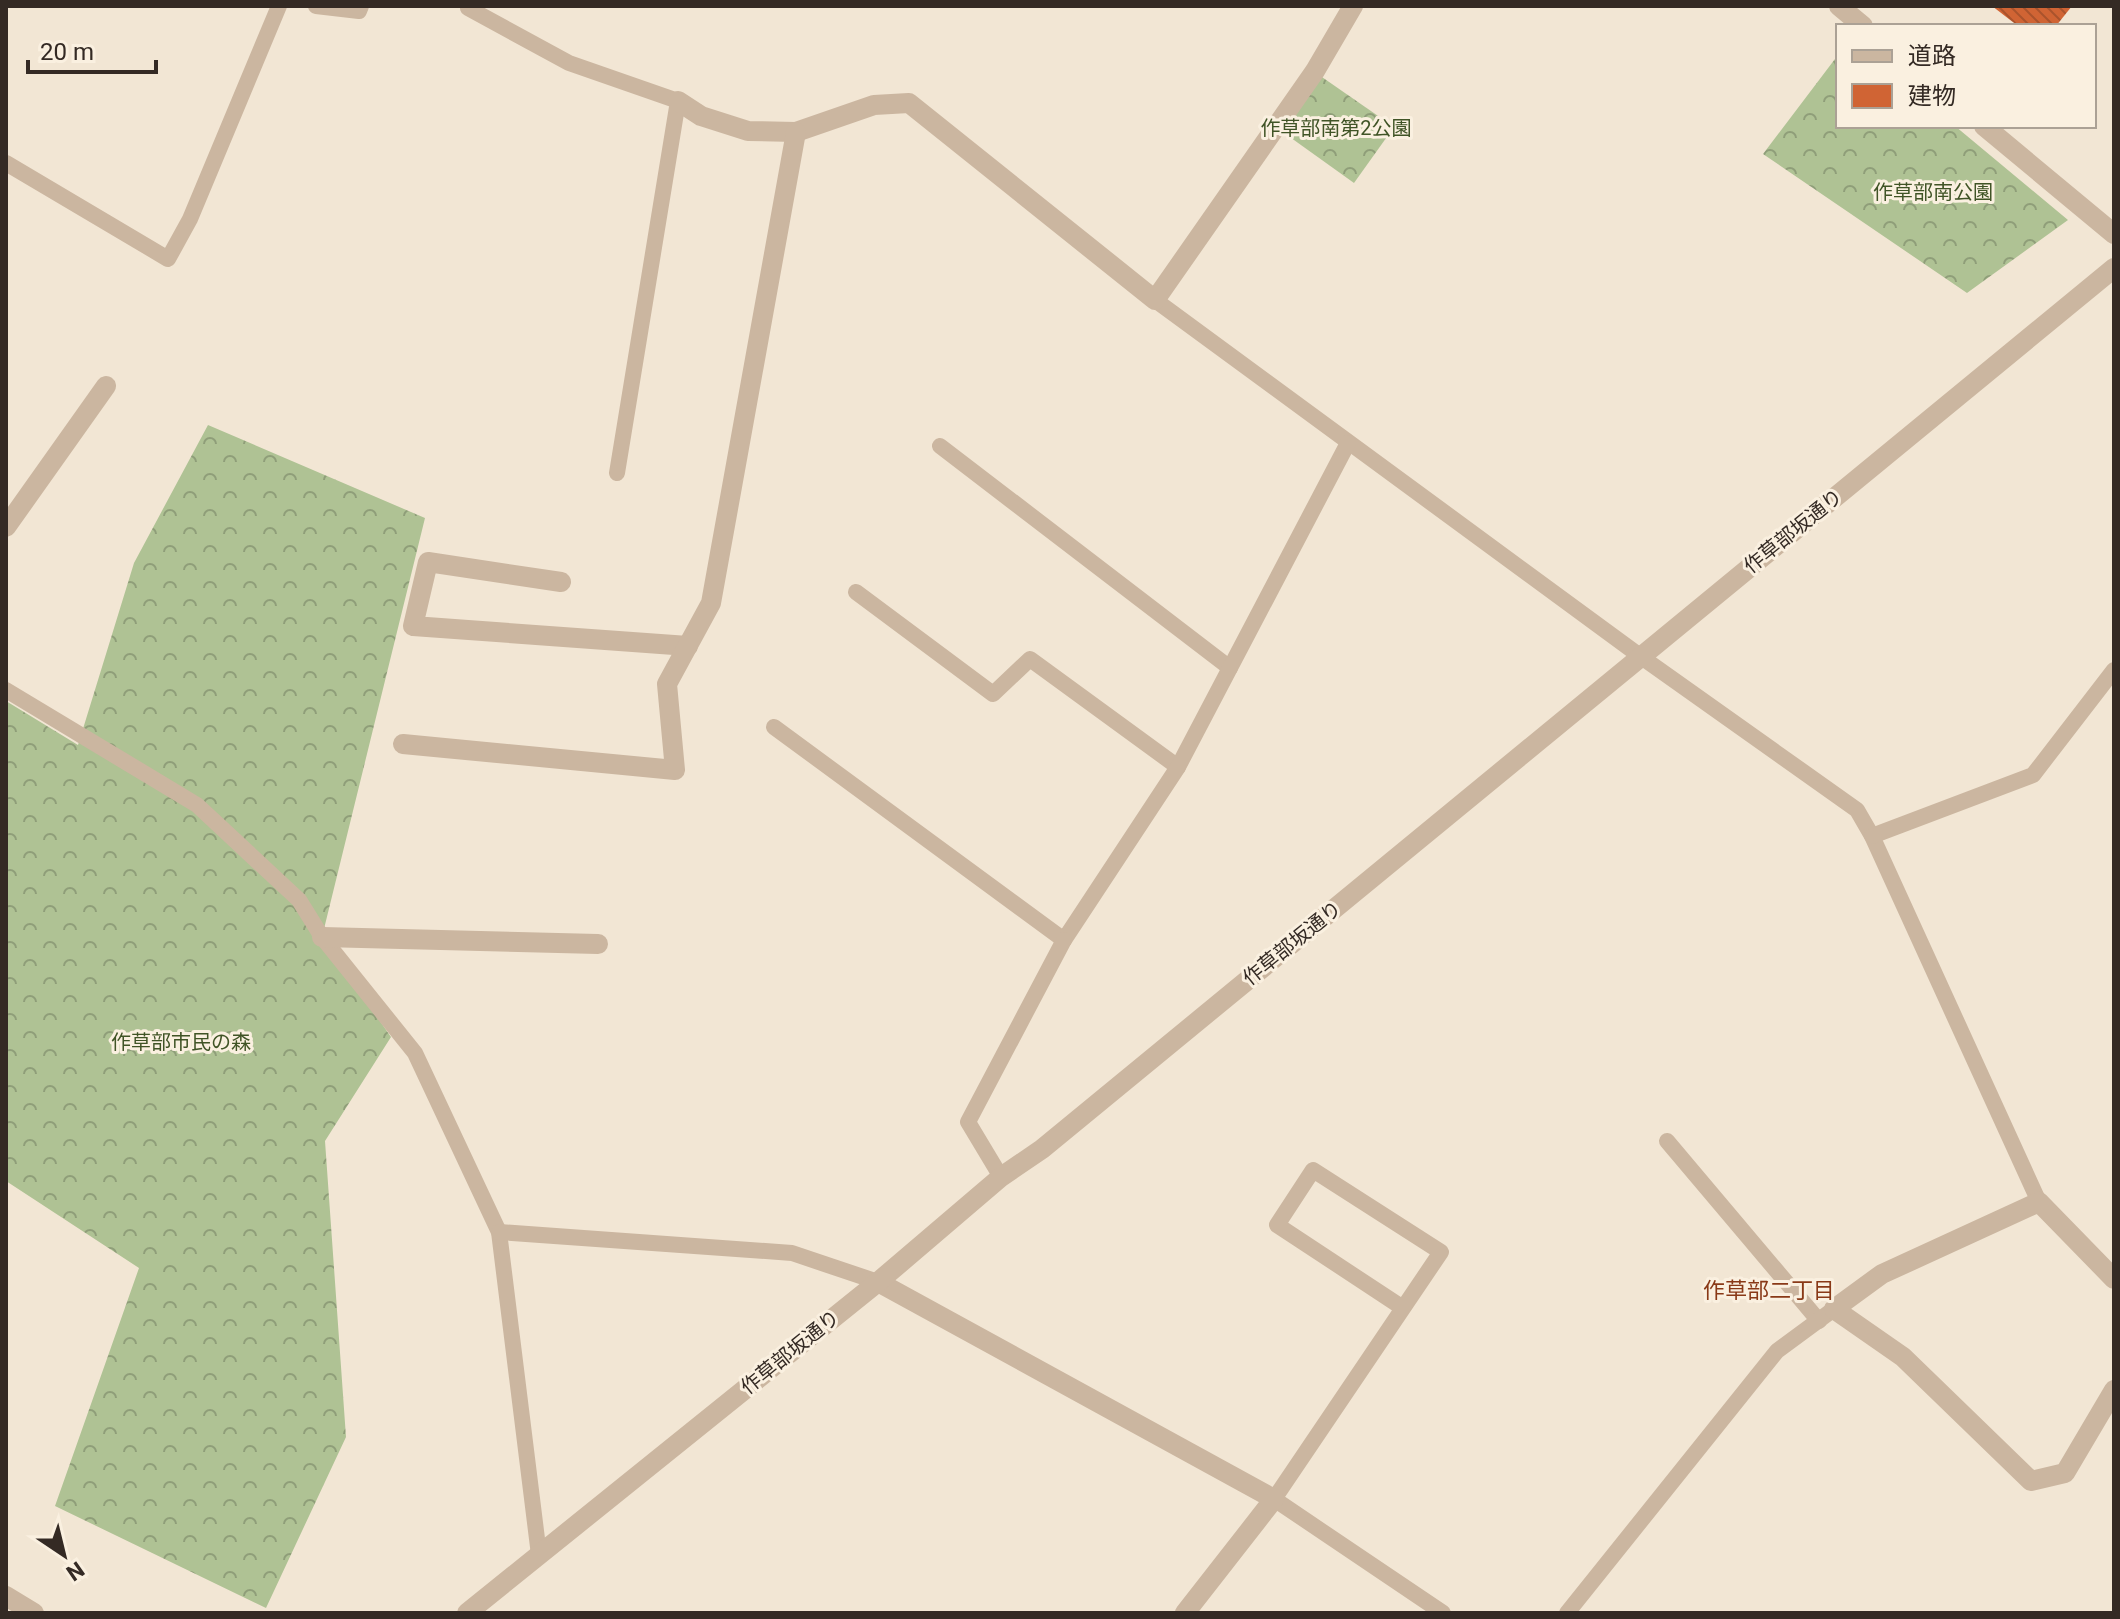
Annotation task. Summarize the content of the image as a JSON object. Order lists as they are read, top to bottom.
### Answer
{
  "streets": {
    "street": ["作草部坂通り"]
  },
  "districts": ["作草部二丁目"],
  "parks": ["作草部南第2公園", "作草部南公園", "作草部市民の森"],
  "legend": ["道路", "建物"],
  "scale_bar": "20 m",
  "north": "bottom right"
}
